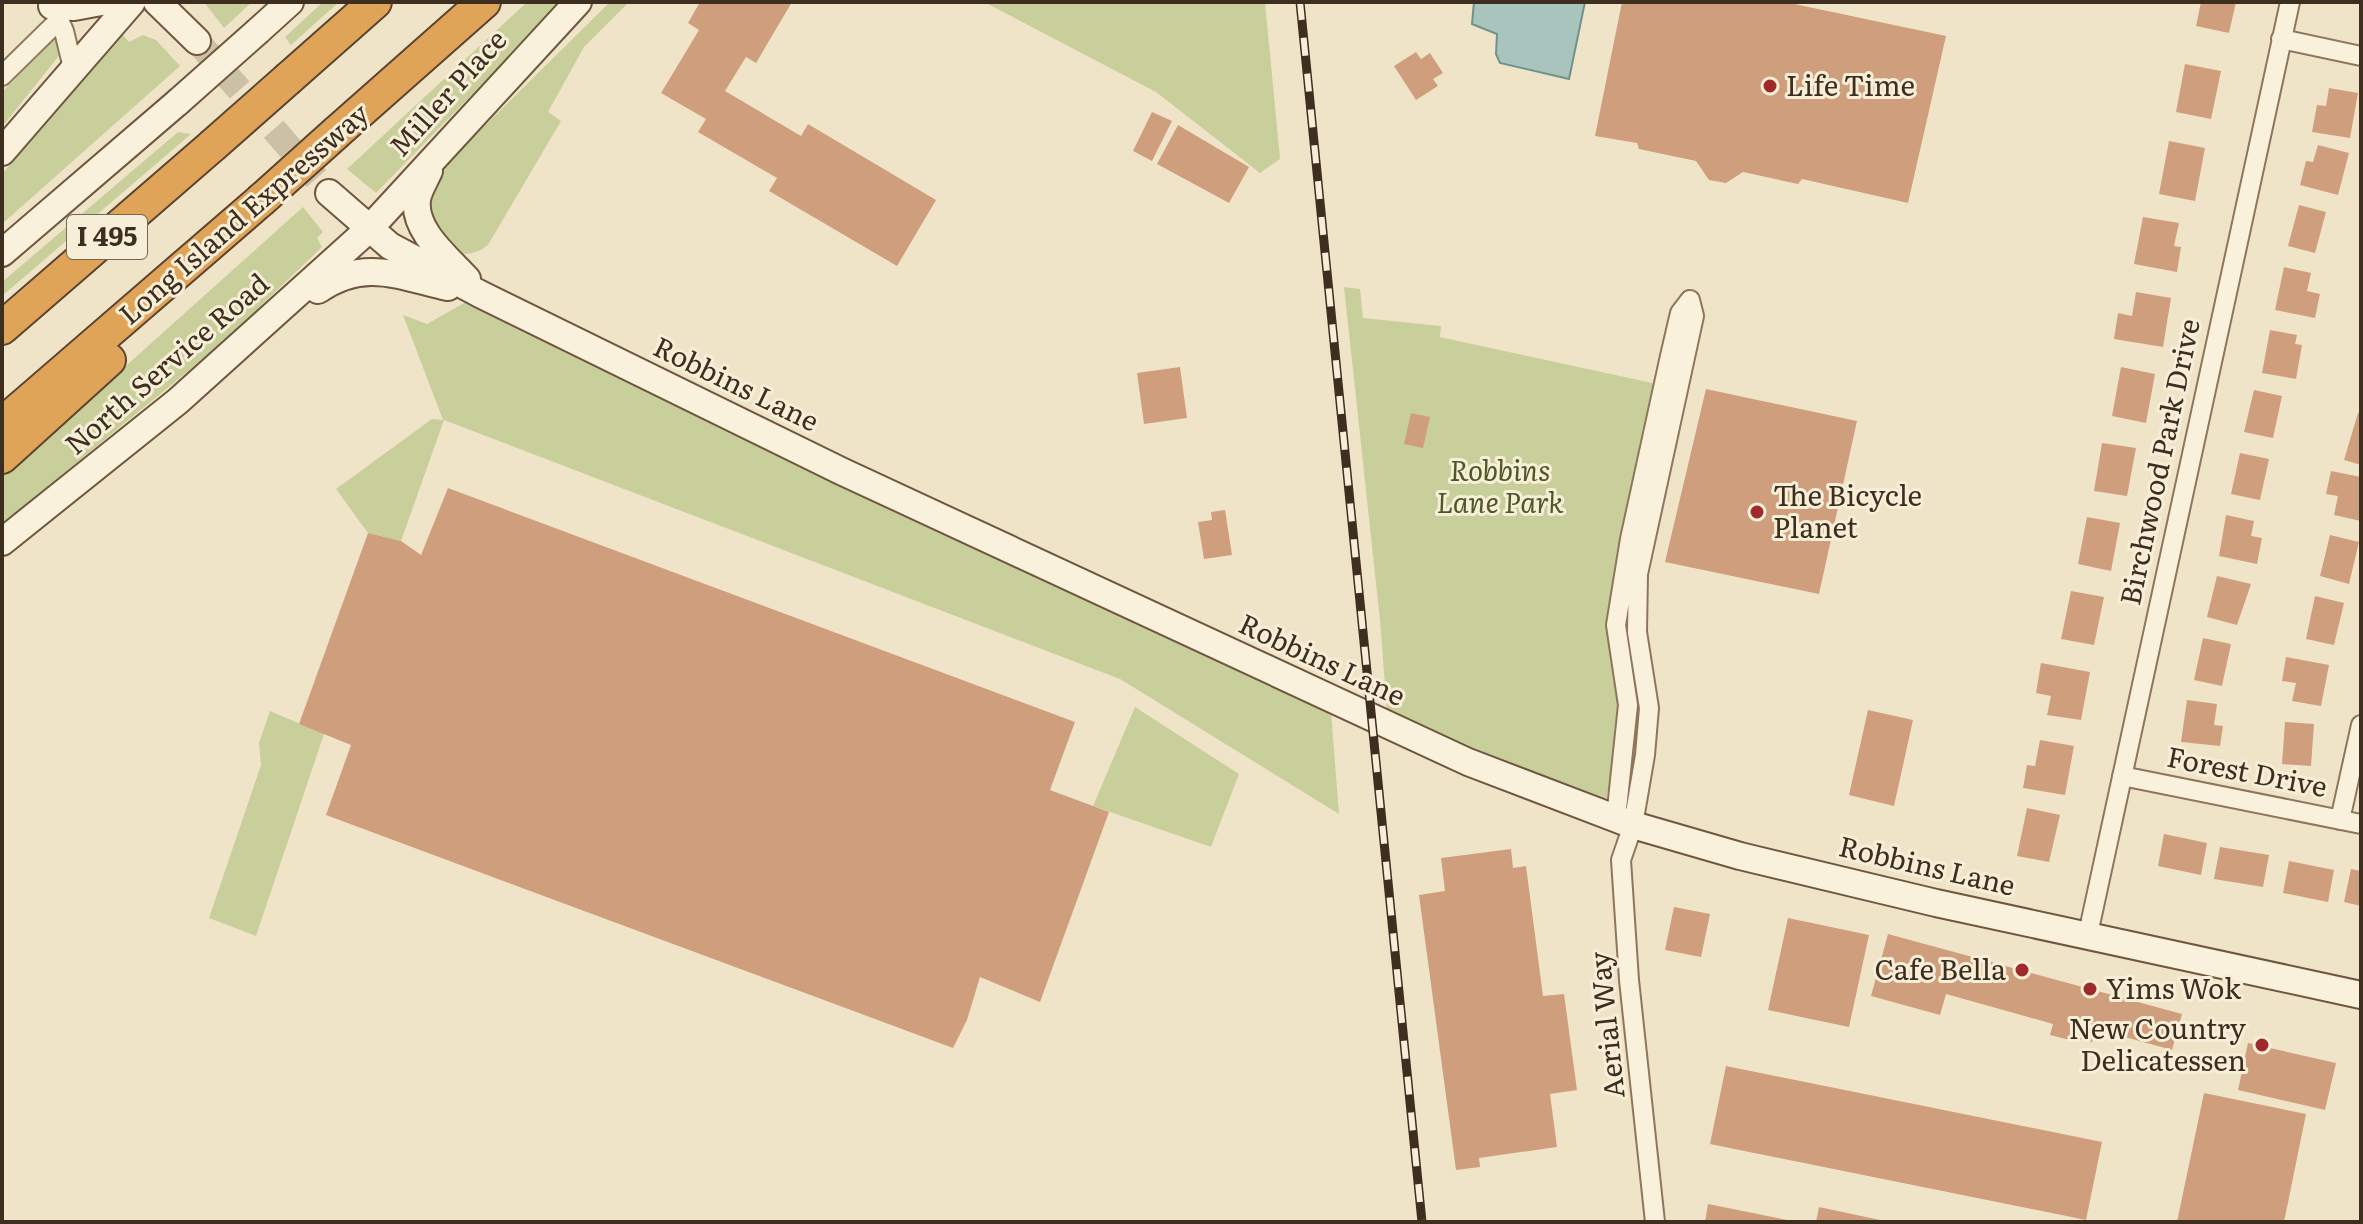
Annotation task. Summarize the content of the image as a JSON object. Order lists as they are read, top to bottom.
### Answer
{
  "streets": {
    "highway": ["Long Island Expressway", "I 495"],
    "street": [
      "Miller Place",
      "North Service Road",
      "Robbins Lane",
      "Birchwood Park Drive",
      "Forest Drive",
      "Aerial Way"
    ]
  },
  "crossings": [
    ["Miller Place", "North Service Road"],
    ["Miller Place", "Robbins Lane"],
    ["North Service Road", "Robbins Lane"],
    ["Robbins Lane", "Birchwood Park Drive"],
    ["Robbins Lane", "Aerial Way"],
    ["Birchwood Park Drive", "Forest Drive"]
  ],
  "parks": ["Robbins Lane Park"],
  "places": [
    "Life Time",
    "The Bicycle Planet",
    "Cafe Bella",
    "Yims Wok",
    "New Country Delicatessen"
  ]
}
